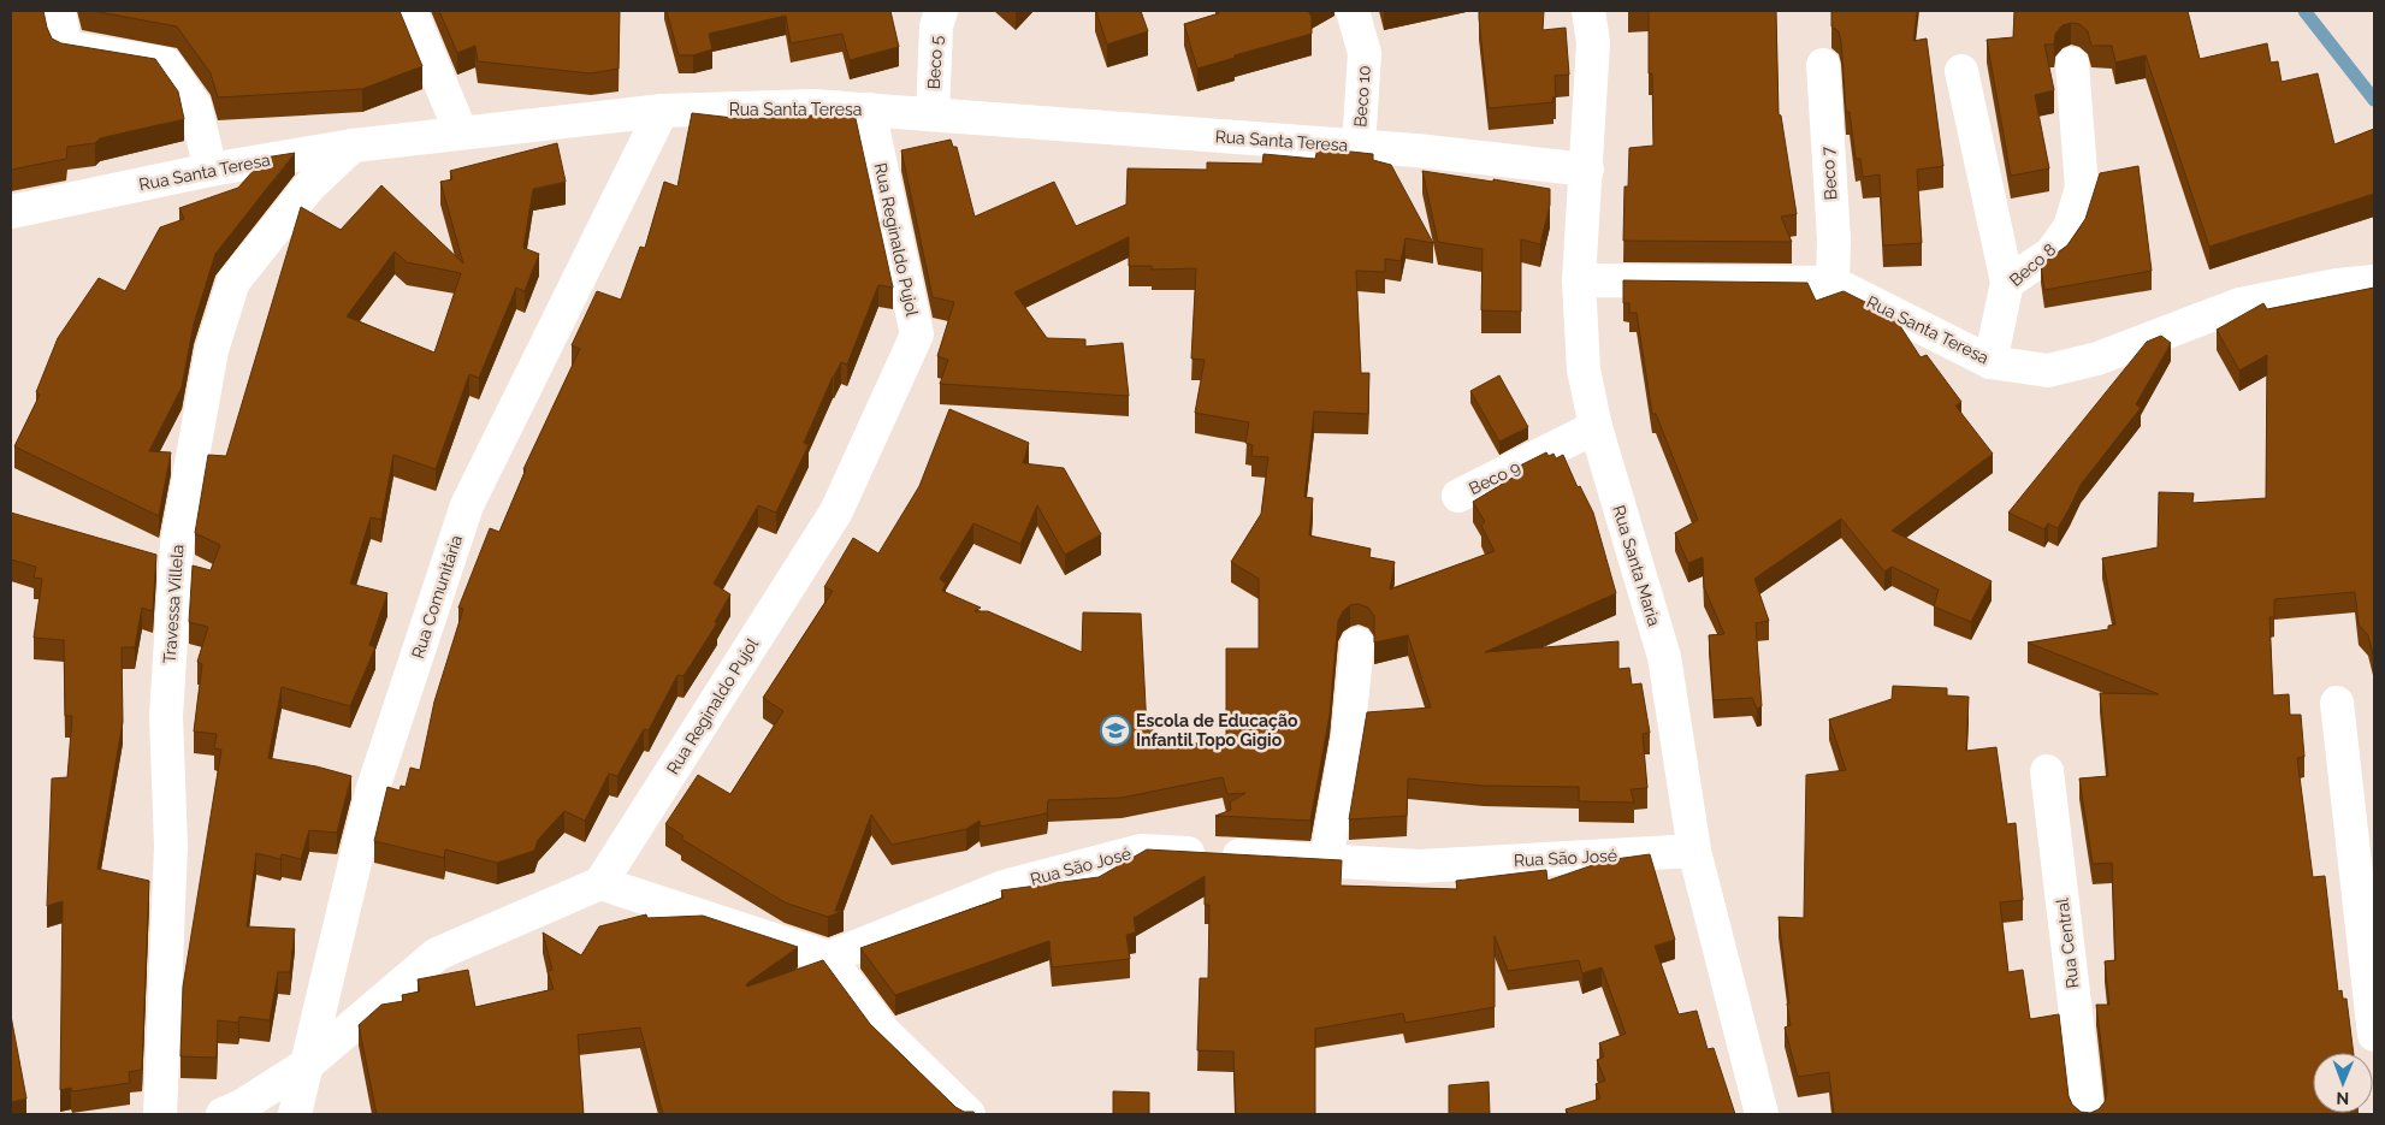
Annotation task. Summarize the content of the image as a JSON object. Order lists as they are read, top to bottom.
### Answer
{
  "streets": {
    "street": [
      "Beco 5",
      "Beco 10",
      "Rua Santa Teresa",
      "Beco 7",
      "Rua Reginaldo Pujol",
      "Beco 8",
      "Beco 9",
      "Rua Santa Maria",
      "Rua Comunitária",
      "Travessa Villela",
      "Rua São José",
      "Rua Central"
    ]
  },
  "crossings": [
    ["Beco 5", "Rua Santa Teresa"],
    ["Beco 10", "Rua Santa Teresa"],
    ["Rua Santa Teresa", "Beco 7"],
    ["Rua Santa Teresa", "Rua Reginaldo Pujol"],
    ["Rua Santa Teresa", "Beco 8"],
    ["Rua Santa Teresa", "Rua Santa Maria"],
    ["Rua Santa Teresa", "Rua Comunitária"],
    ["Rua Santa Teresa", "Travessa Villela"],
    ["Beco 9", "Rua Santa Maria"],
    ["Rua Santa Maria", "Rua São José"]
  ],
  "places": {
    "school or university": ["Escola de Educação Infantil Topo Gigio"]
  },
  "north": "bottom"
}
